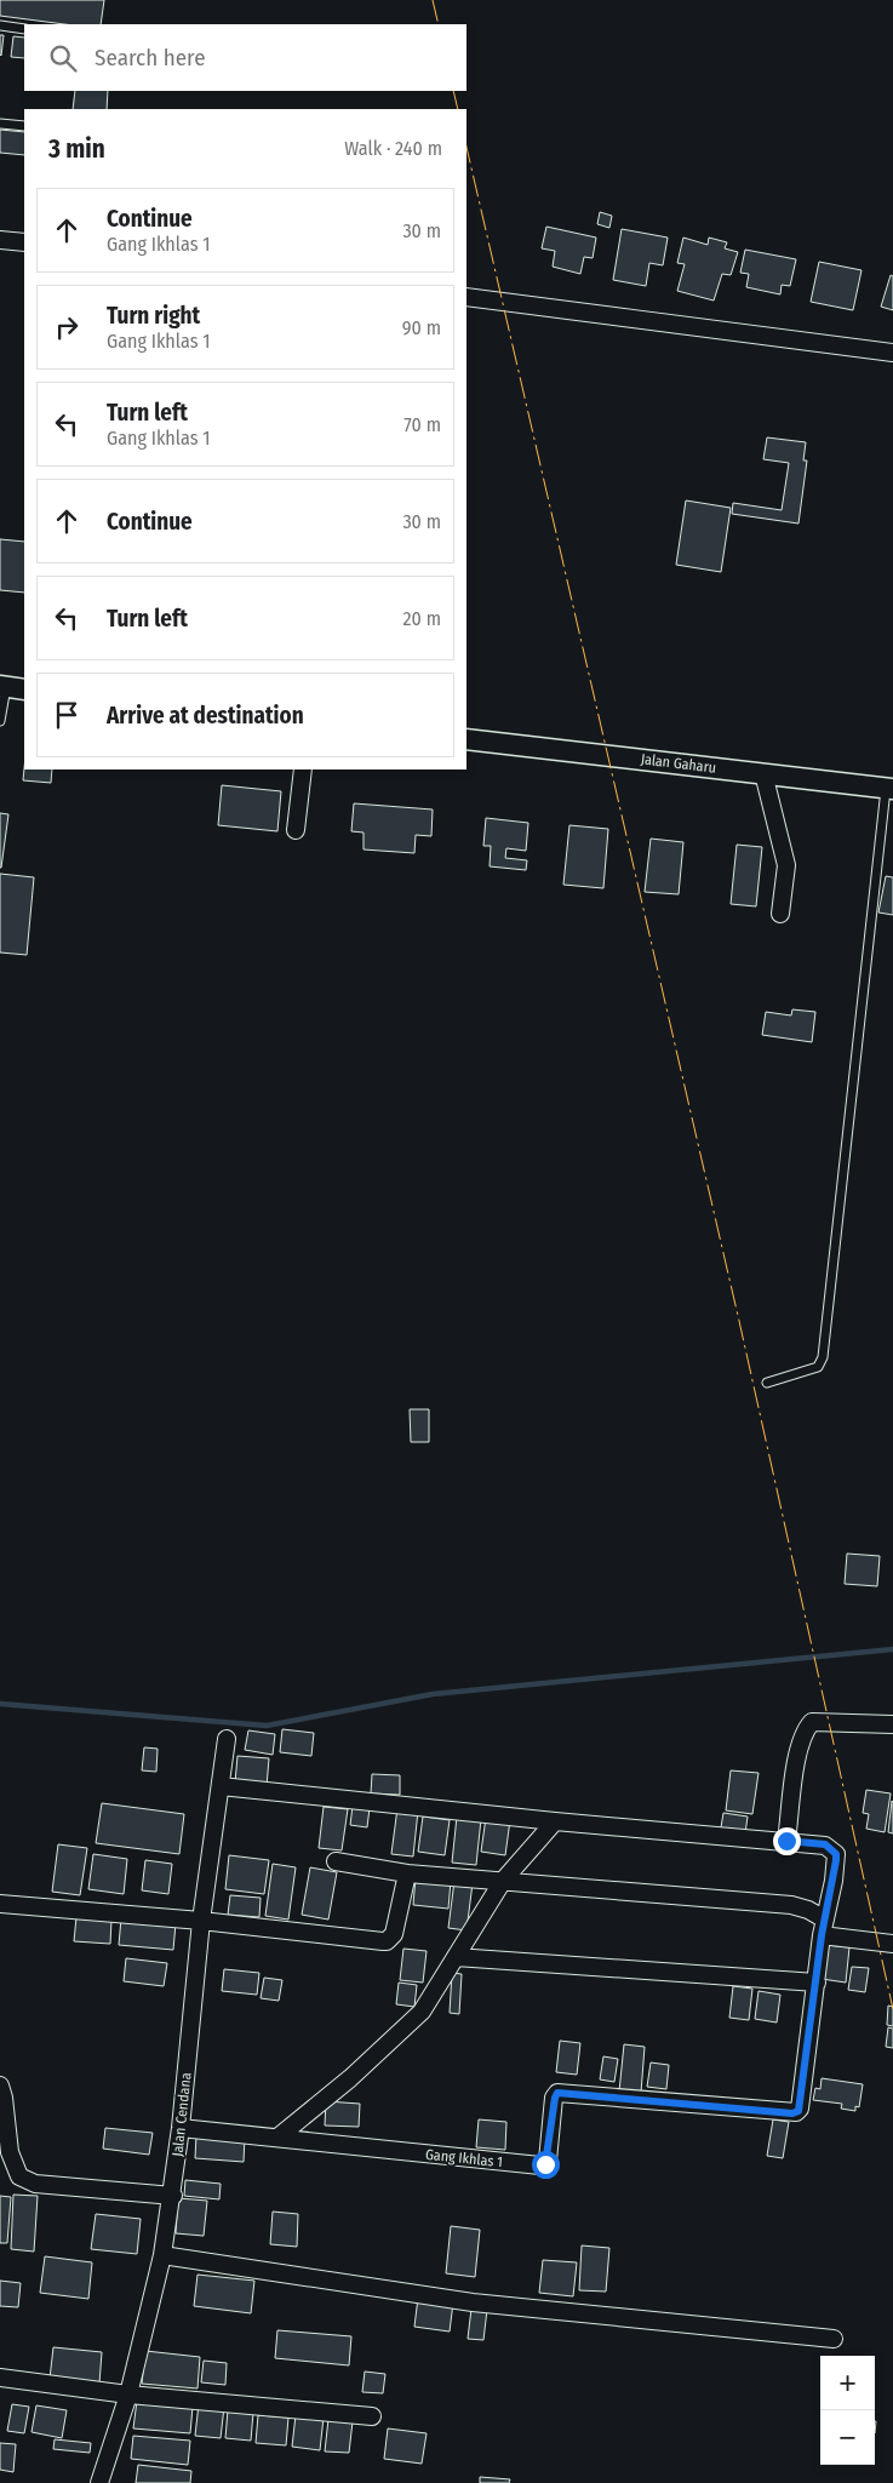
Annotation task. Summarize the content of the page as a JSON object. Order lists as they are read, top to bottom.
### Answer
{
  "streets": {
    "street": ["Jalan Gaharu", "Jalan Cendana", "Gang Ikhlas 1"]
  },
  "crossings": [
    ["Jalan Cendana", "Gang Ikhlas 1"]
  ],
  "page": {
    "search": "Search here",
    "heading": ["3 min", "Walk · 240 m"],
    "list": [
      ["Continue", "Gang Ikhlas 1", "30 m"],
      ["Turn right", "Gang Ikhlas 1", "90 m"],
      ["Turn left", "Gang Ikhlas 1", "70 m"],
      ["Continue", "30 m"],
      ["Turn left", "20 m"],
      "Arrive at destination"
    ],
    "map_buttons": ["+", "−"]
  }
}
